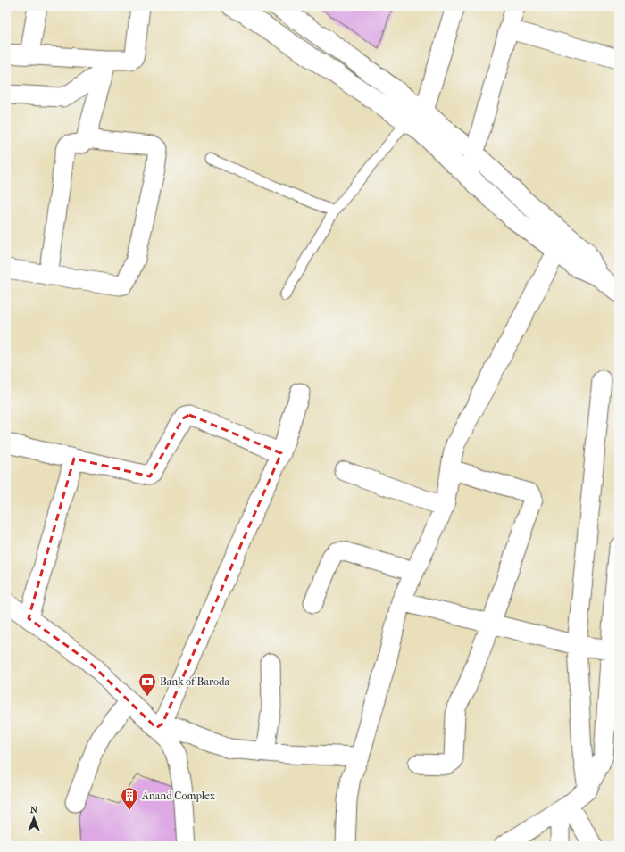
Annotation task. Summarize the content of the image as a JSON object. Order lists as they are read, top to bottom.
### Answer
{
  "places": {
    "bank": ["Bank of Baroda"],
    "building": ["Anand Complex"]
  },
  "north": "top"
}
